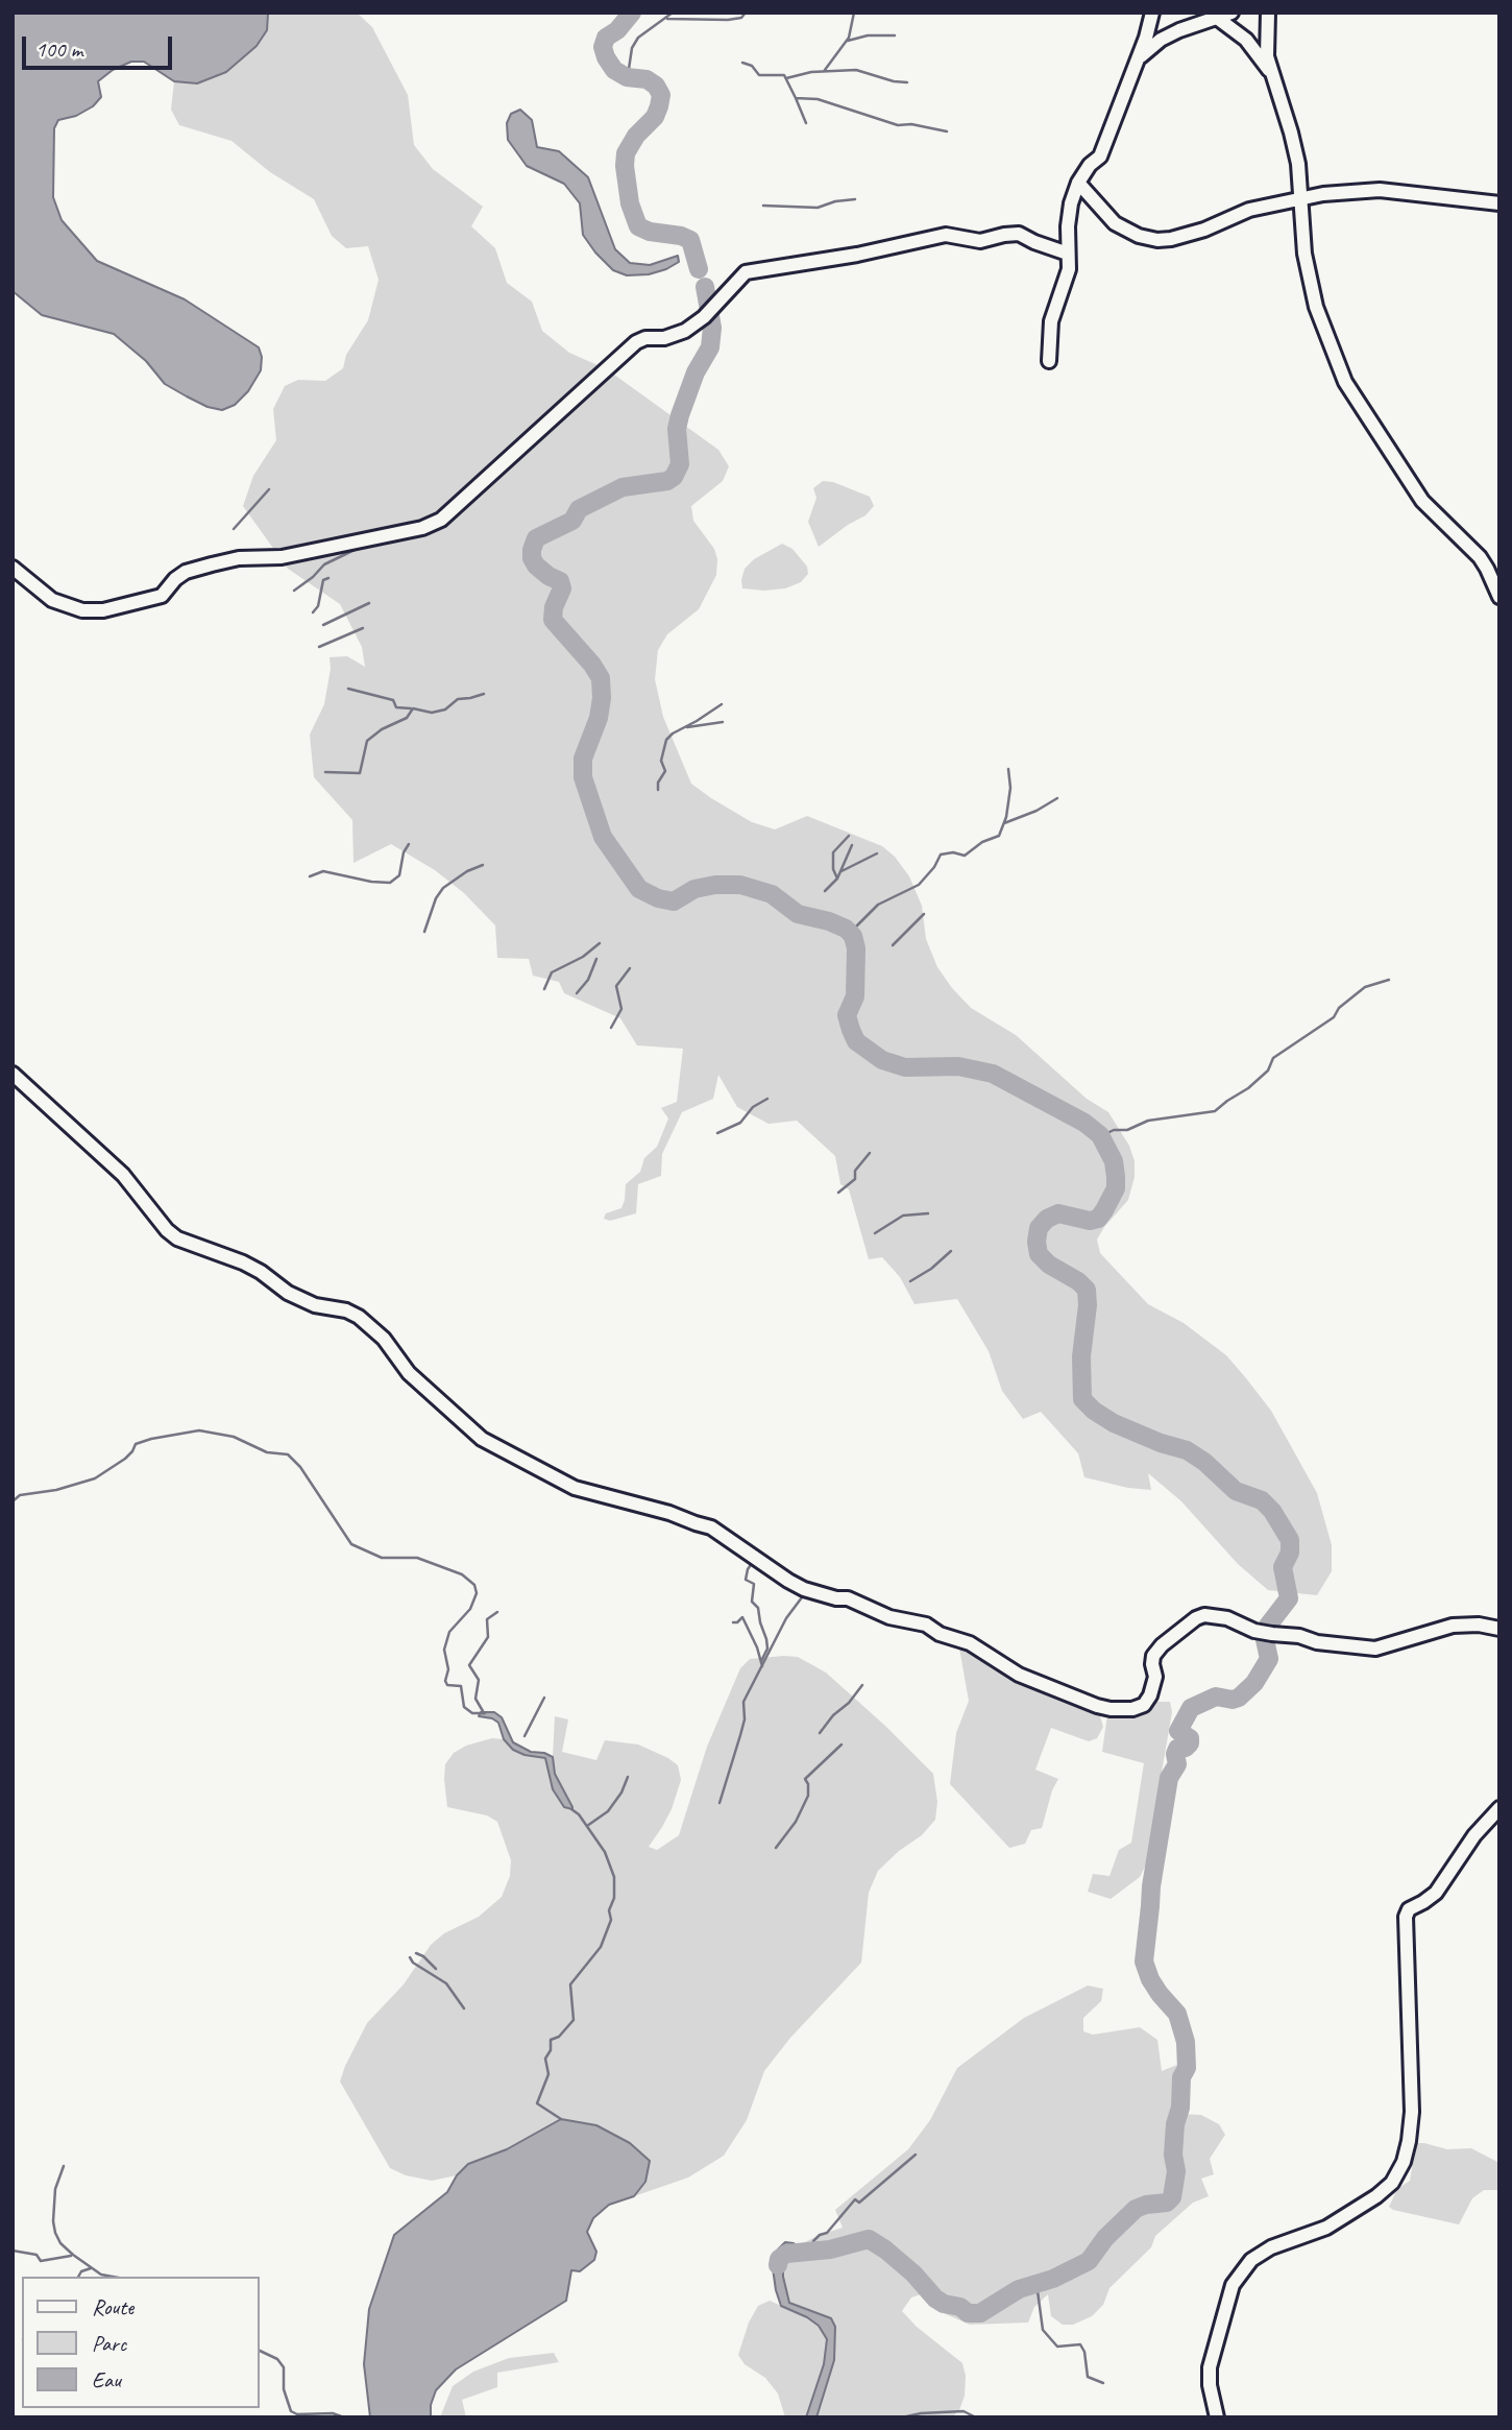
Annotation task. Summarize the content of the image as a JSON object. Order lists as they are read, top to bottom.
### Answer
{
  "legend": ["Route", "Parc", "Eau"],
  "scale_bar": "100 m"
}
